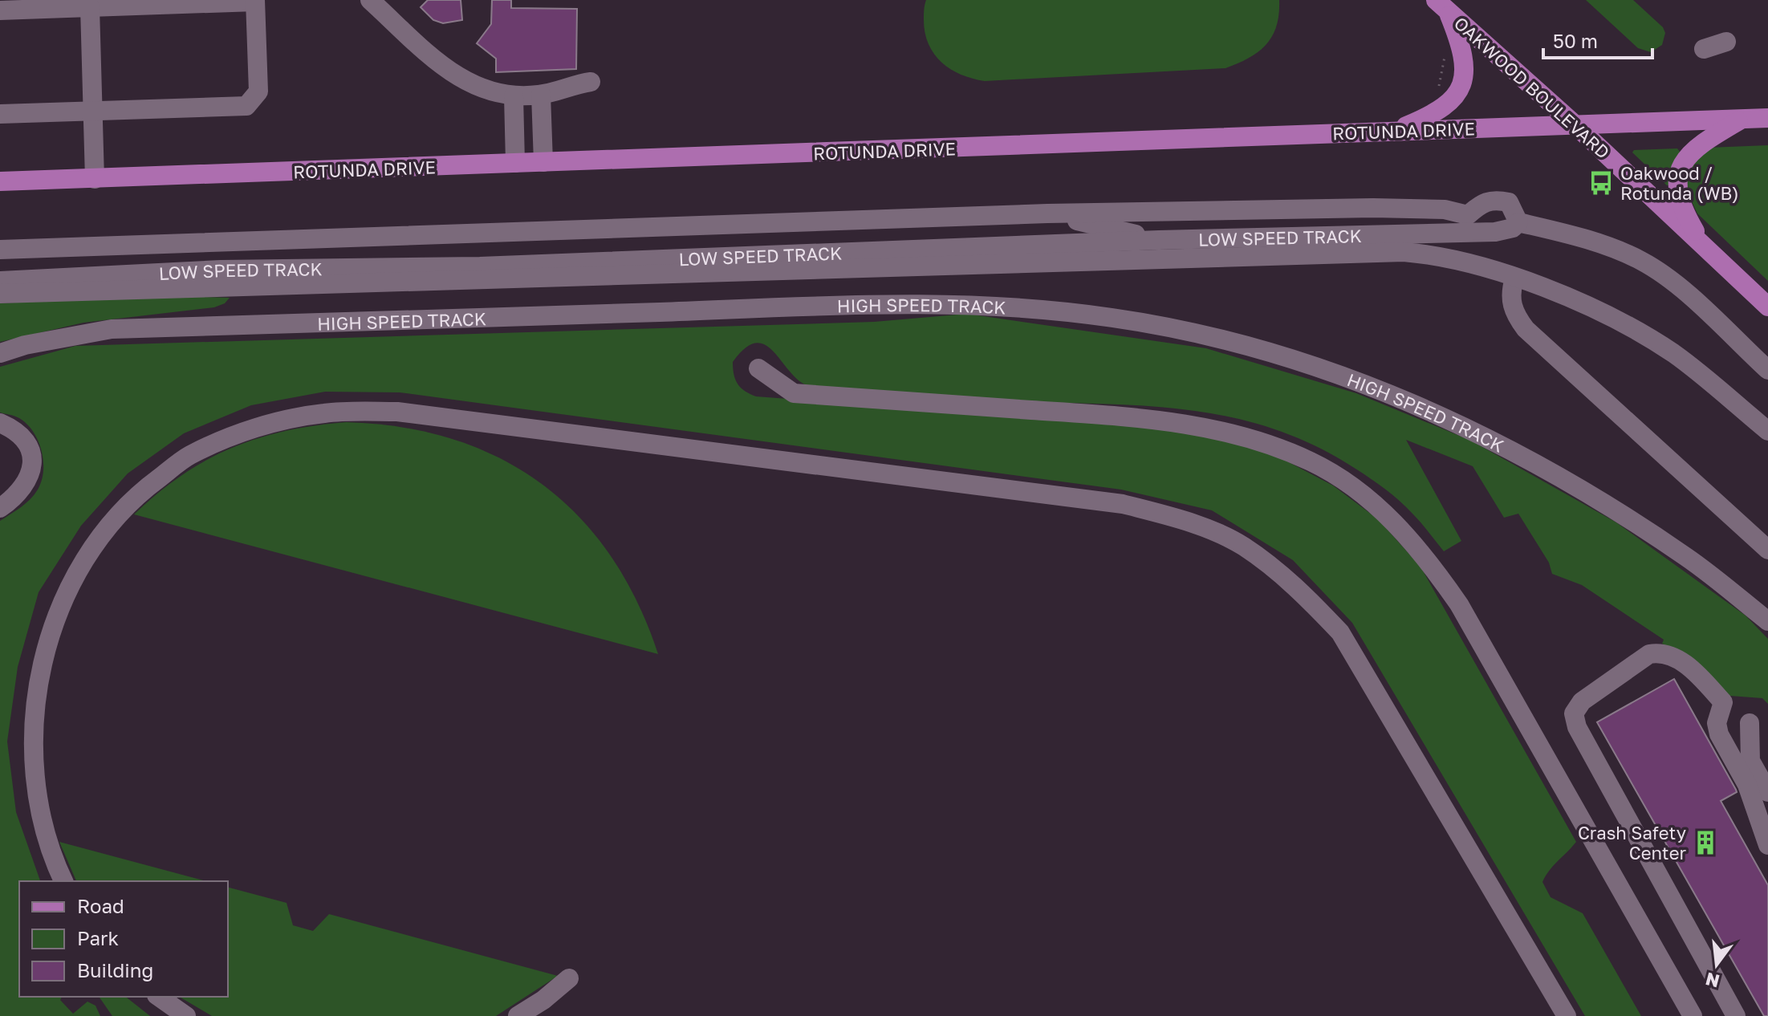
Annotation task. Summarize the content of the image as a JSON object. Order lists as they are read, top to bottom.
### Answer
{
  "streets": {
    "main road": ["OAKWOOD BOULEVARD", "ROTUNDA DRIVE"],
    "lane": ["LOW SPEED TRACK", "HIGH SPEED TRACK"]
  },
  "crossings": [
    ["OAKWOOD BOULEVARD", "ROTUNDA DRIVE"]
  ],
  "places": {
    "bus stop": ["Oakwood / Rotunda (WB)"],
    "building": ["Crash Safety Center"]
  },
  "legend": ["Road", "Park", "Building"],
  "scale_bar": "50 m",
  "north": "bottom"
}
